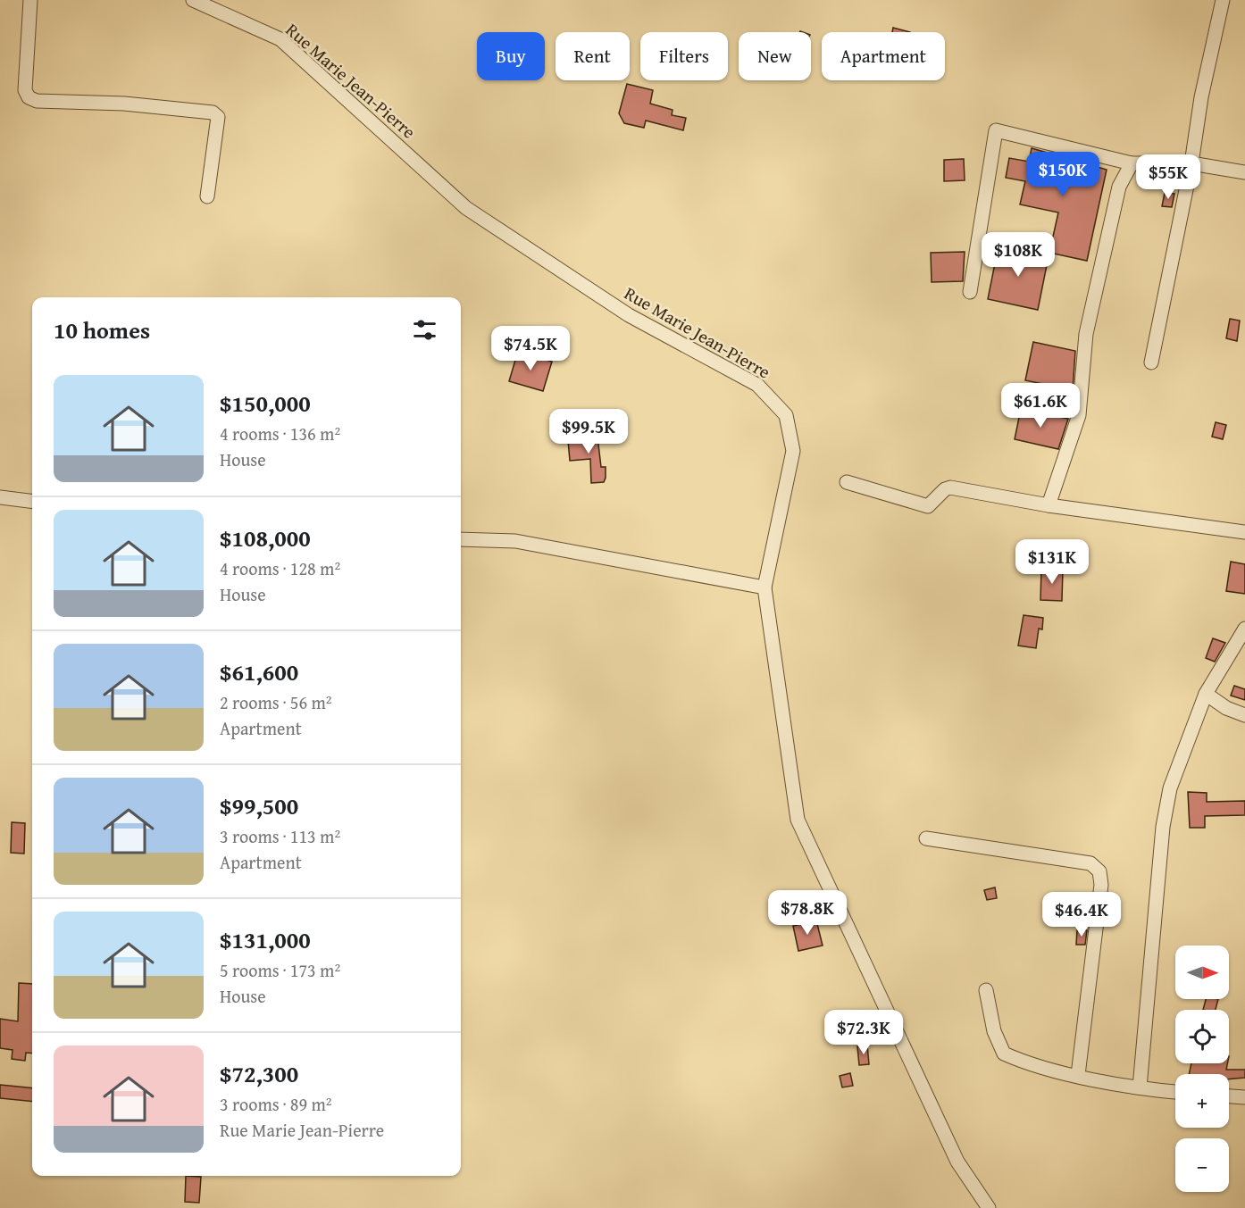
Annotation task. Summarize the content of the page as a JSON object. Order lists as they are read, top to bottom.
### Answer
{
  "streets": {
    "street": ["Rue Marie Jean-Pierre"]
  },
  "north": "right",
  "page": {
    "chip": [
      "Buy",
      "Rent",
      "Filters",
      "New",
      "Apartment"
    ],
    "price": [
      "$150K",
      "$55K",
      "$108K",
      "$74.5K",
      "$61.6K",
      "$99.5K",
      "$131K",
      "$78.8K",
      "$46.4K",
      "$72.3K"
    ],
    "heading": "10 homes",
    "list": [
      {
        "name": "$150,000",
        "note": "4 rooms · 136 m² · House"
      },
      {
        "name": "$108,000",
        "note": "4 rooms · 128 m² · House"
      },
      {
        "name": "$61,600",
        "note": "2 rooms · 56 m² · Apartment"
      },
      {
        "name": "$99,500",
        "note": "3 rooms · 113 m² · Apartment"
      },
      {
        "name": "$131,000",
        "note": "5 rooms · 173 m² · House"
      },
      {
        "name": "$72,300",
        "note": "3 rooms · 89 m² · Rue Marie Jean-Pierre"
      }
    ],
    "map_buttons": ["+", "−"]
  }
}
